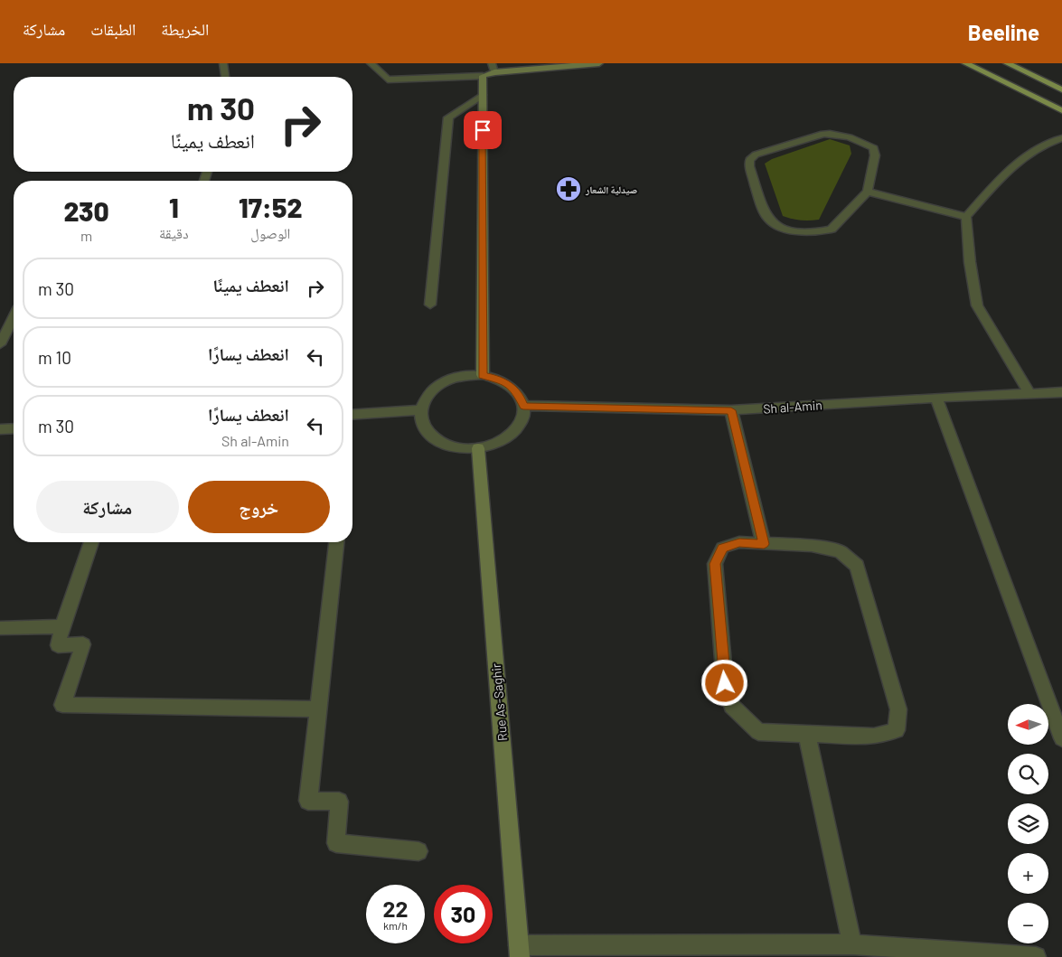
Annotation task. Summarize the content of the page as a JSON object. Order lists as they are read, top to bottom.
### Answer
{
  "streets": {
    "street": ["Sh al-Amin", "Rue As-Saghir"]
  },
  "crossings": [
    ["Sh al-Amin", "Rue As-Saghir"]
  ],
  "places": {
    "pharmacy": ["صيدلية الشعار"]
  },
  "north": "left",
  "page": {
    "header": "Beeline",
    "nav": ["الخريطة", "الطبقات", "مشاركة"],
    "turn": ["30 m", "انعطف يمينًا"],
    "eta": [
      "17:52",
      "الوصول",
      "1",
      "دقيقة",
      "230",
      "m"
    ],
    "list": [
      {
        "name": "انعطف يمينًا",
        "value": "30 m"
      },
      {
        "name": "انعطف يسارًا",
        "value": "10 m"
      },
      {
        "name": "انعطف يسارًا",
        "note": "Sh al-Amin",
        "value": "30 m"
      }
    ],
    "buttons": ["خروج", "مشاركة"],
    "map_buttons": ["+", "−"],
    "speed": "22 km/h",
    "limit": "30"
  }
}
